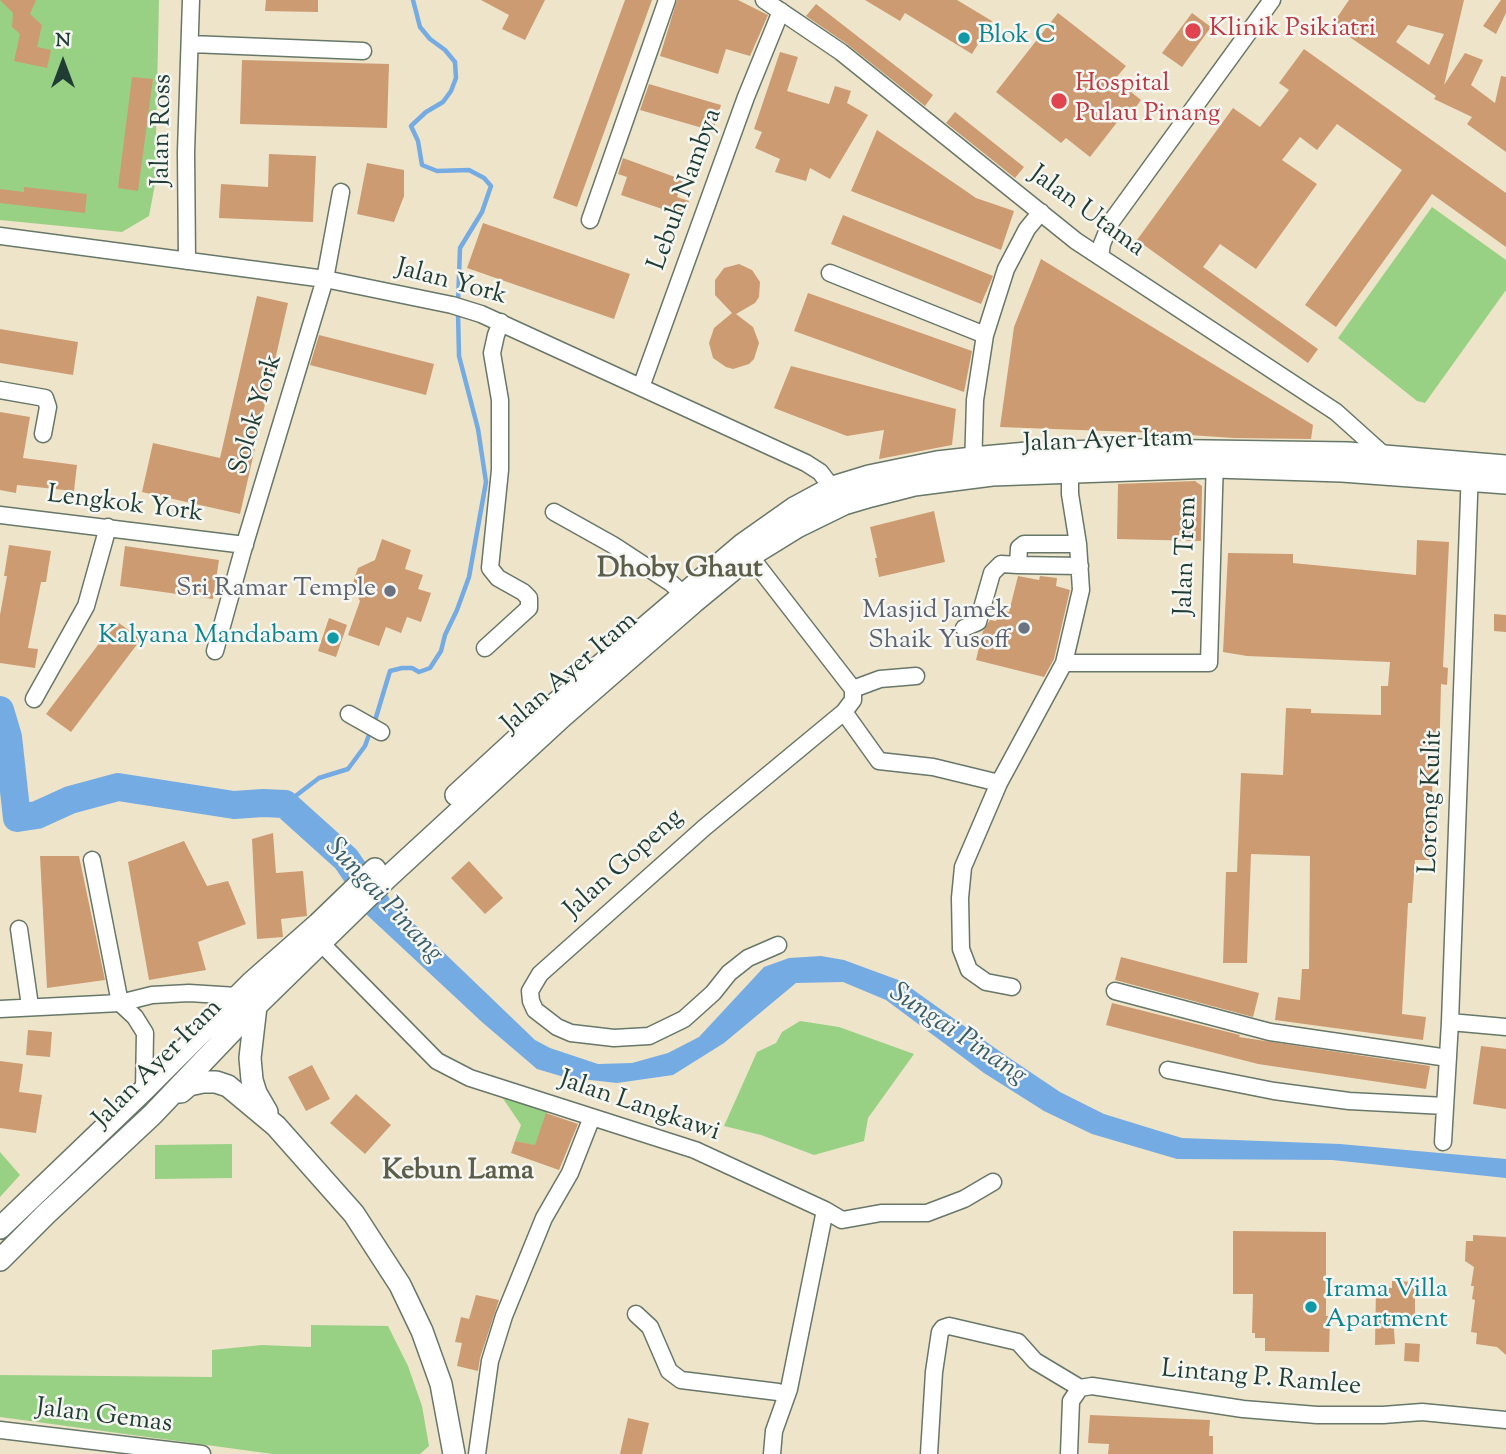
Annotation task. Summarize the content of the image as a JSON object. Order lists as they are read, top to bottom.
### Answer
{
  "streets": {
    "main road": ["Jalan Ayer Itam"],
    "street": [
      "Jalan Ross",
      "Lebuh Nambya",
      "Jalan Utama",
      "Jalan York",
      "Solok York",
      "Lengkok York",
      "Jalan Trem",
      "Lorong Kulit",
      "Jalan Gopeng",
      "Jalan Langkawi",
      "Lintang P. Ramlee",
      "Jalan Gemas"
    ]
  },
  "crossings": [
    ["Jalan Ross", "Jalan York"],
    ["Lebuh Nambya", "Jalan Utama"],
    ["Lebuh Nambya", "Jalan York"],
    ["Jalan Utama", "Jalan Ayer Itam"],
    ["Jalan York", "Solok York"],
    ["Jalan York", "Jalan Ayer Itam"],
    ["Solok York", "Lengkok York"],
    ["Jalan Ayer Itam", "Jalan Trem"],
    ["Jalan Ayer Itam", "Lorong Kulit"],
    ["Jalan Ayer Itam", "Jalan Langkawi"]
  ],
  "districts": ["Dhoby Ghaut", "Kebun Lama"],
  "water": ["Sungai Pinang"],
  "places": [
    "Klinik Psikiatri",
    "Blok C",
    "Hospital Pulau Pinang",
    "Sri Ramar Temple",
    "Masjid Jamek Shaik Yusoff",
    "Kalyana Mandabam",
    "Irama Villa Apartment"
  ],
  "north": "top"
}
